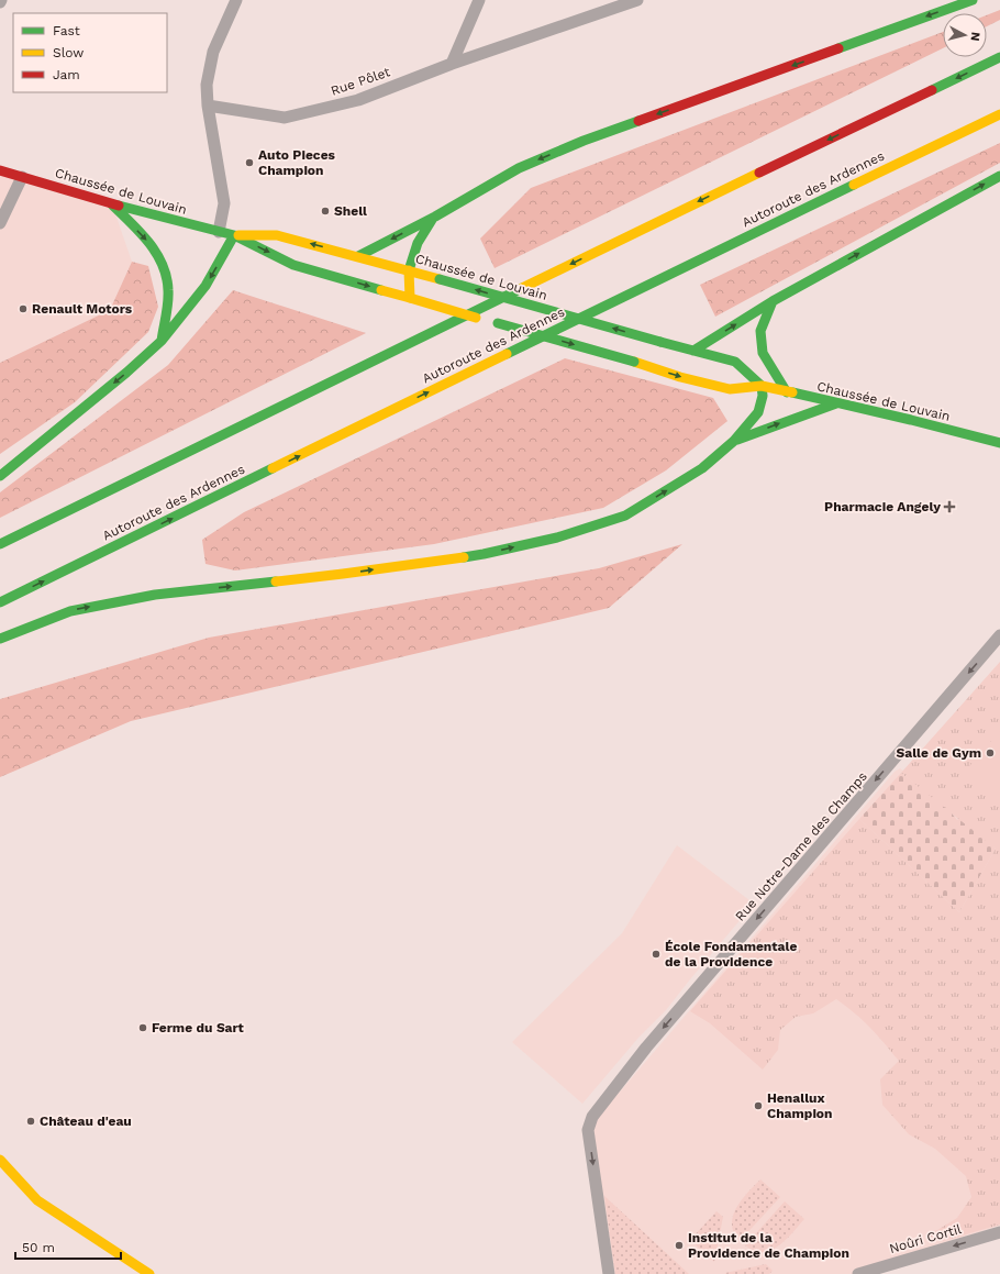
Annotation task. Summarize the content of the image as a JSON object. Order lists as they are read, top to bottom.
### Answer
{
  "streets": {
    "main road": ["Autoroute des Ardennes", "Chaussée de Louvain"],
    "street": ["Rue Pôlet", "Rue Notre-Dame des Champs", "Noûri Cortil"]
  },
  "one_way": ["Rue Notre-Dame des Champs", "Noûri Cortil"],
  "places": {
    "other": [
      "Auto Pieces Champion",
      "Shell",
      "Renault Motors",
      "Salle de Gym",
      "École Fondamentale de la Providence",
      "Ferme du Sart",
      "Henallux Champion",
      "Château d'eau",
      "Institut de la Providence de Champion"
    ],
    "health": ["Pharmacie Angely"]
  },
  "legend": ["Fast", "Slow", "Jam"],
  "scale_bar": "50 m",
  "north": "right"
}
